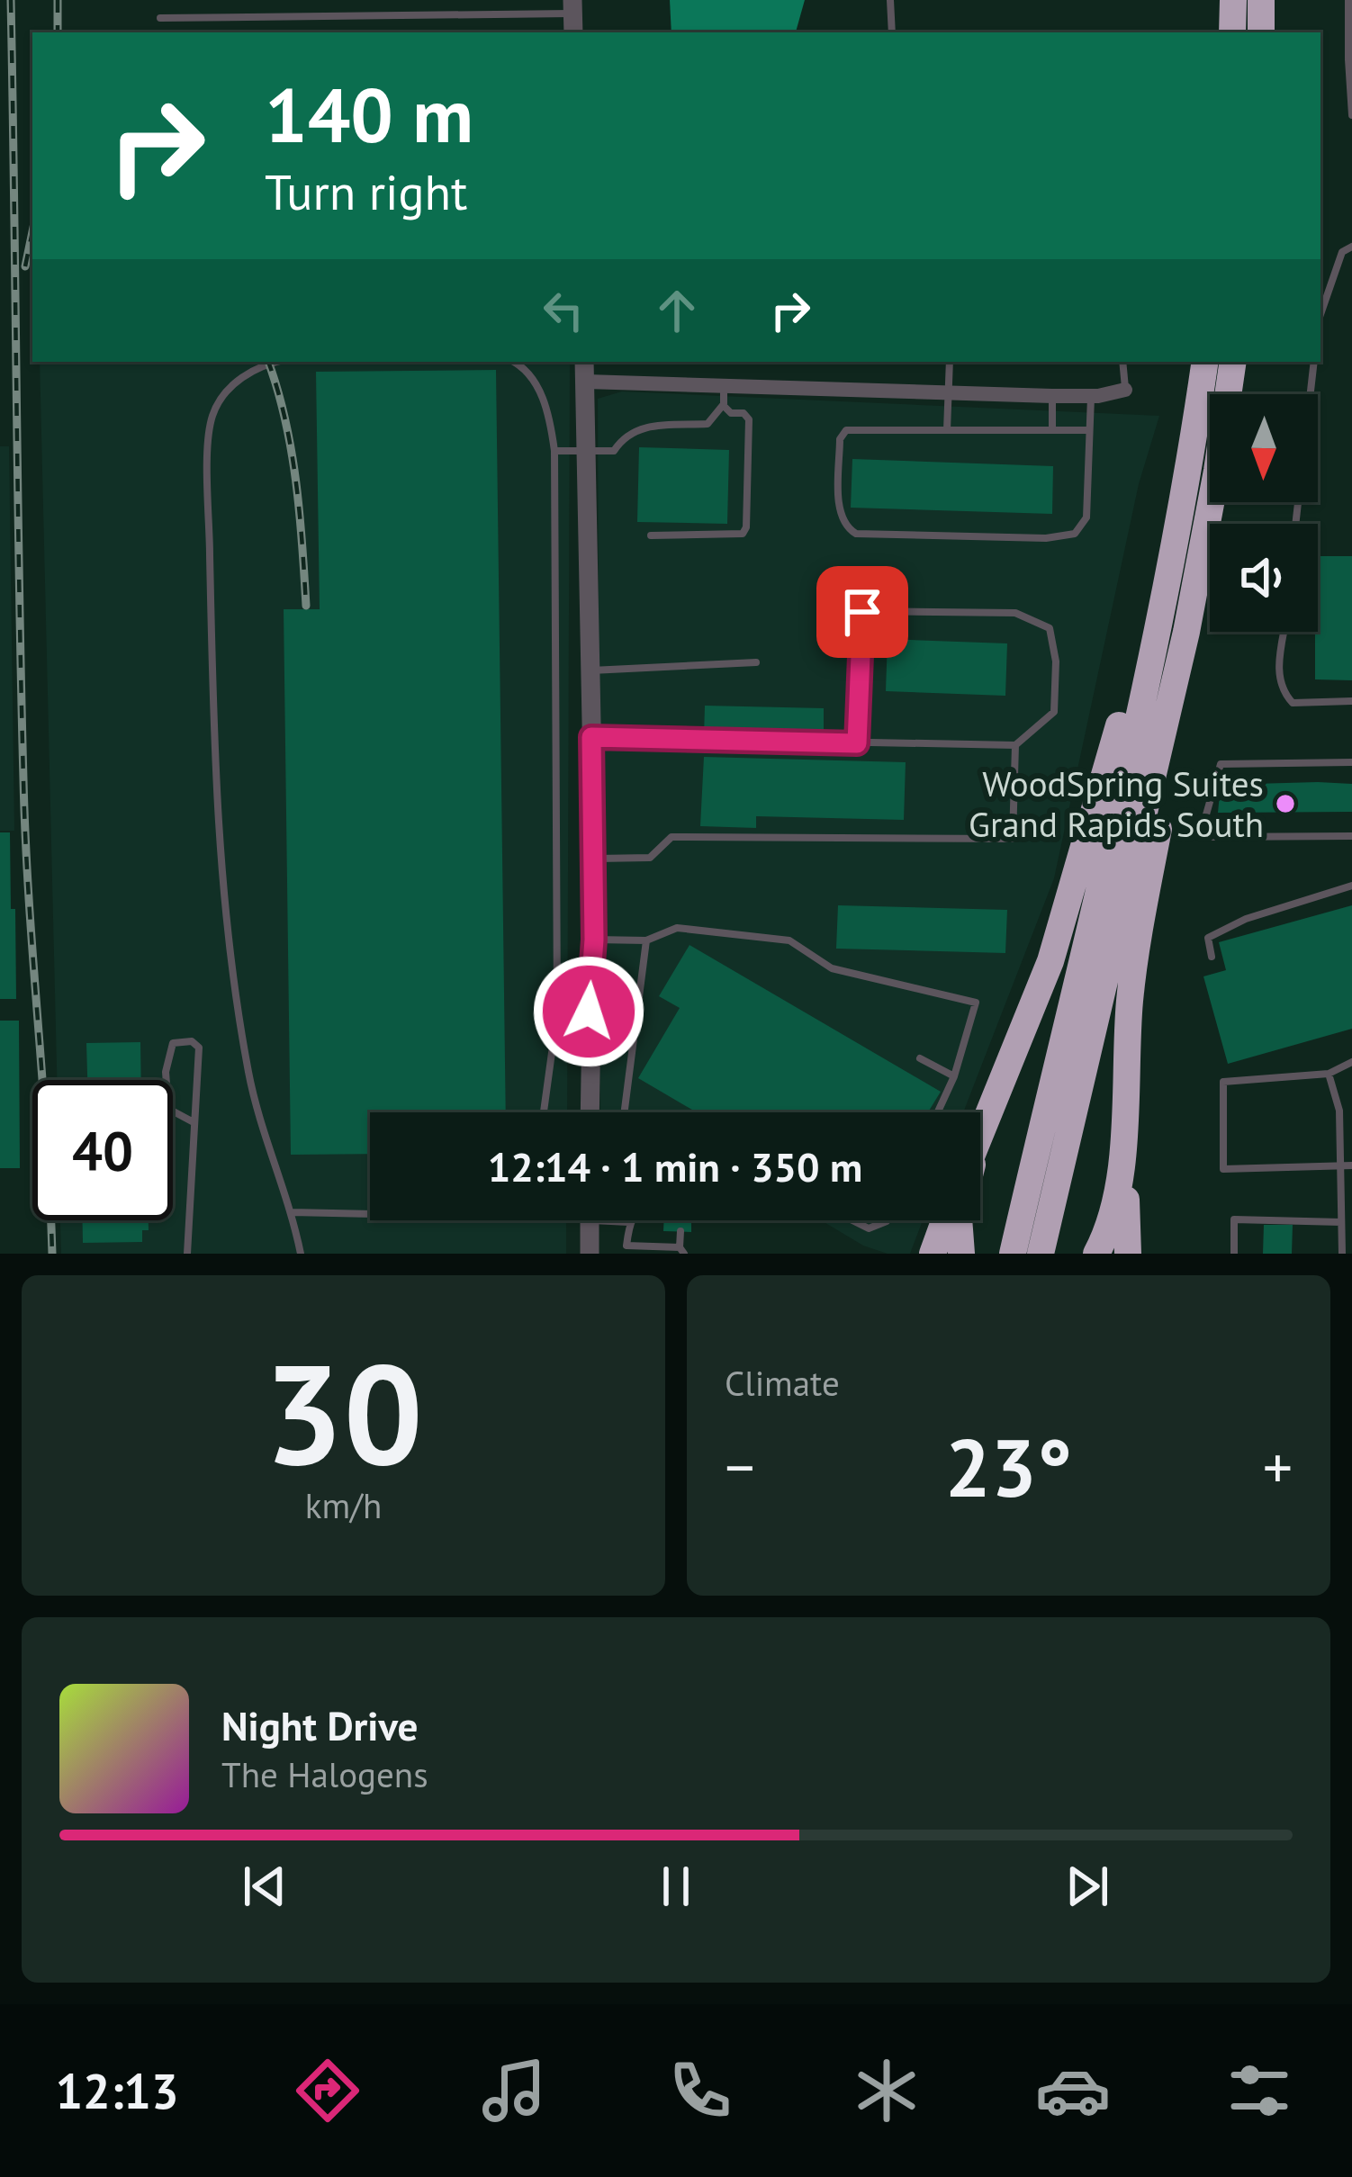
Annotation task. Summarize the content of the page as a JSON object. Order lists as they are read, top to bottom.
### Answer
{
  "places": ["WoodSpring Suites Grand Rapids South"],
  "north": "bottom",
  "page": {
    "turn": ["140 m", "Turn right"],
    "limit": "40",
    "trip": "12:14 · 1 min · 350 m",
    "tile": [
      ["30", "km/h"],
      "Climate"
    ],
    "heat": ["−", "23°", "+"],
    "song": ["Night Drive", "The Halogens"],
    "tabs": "12:13"
  }
}
